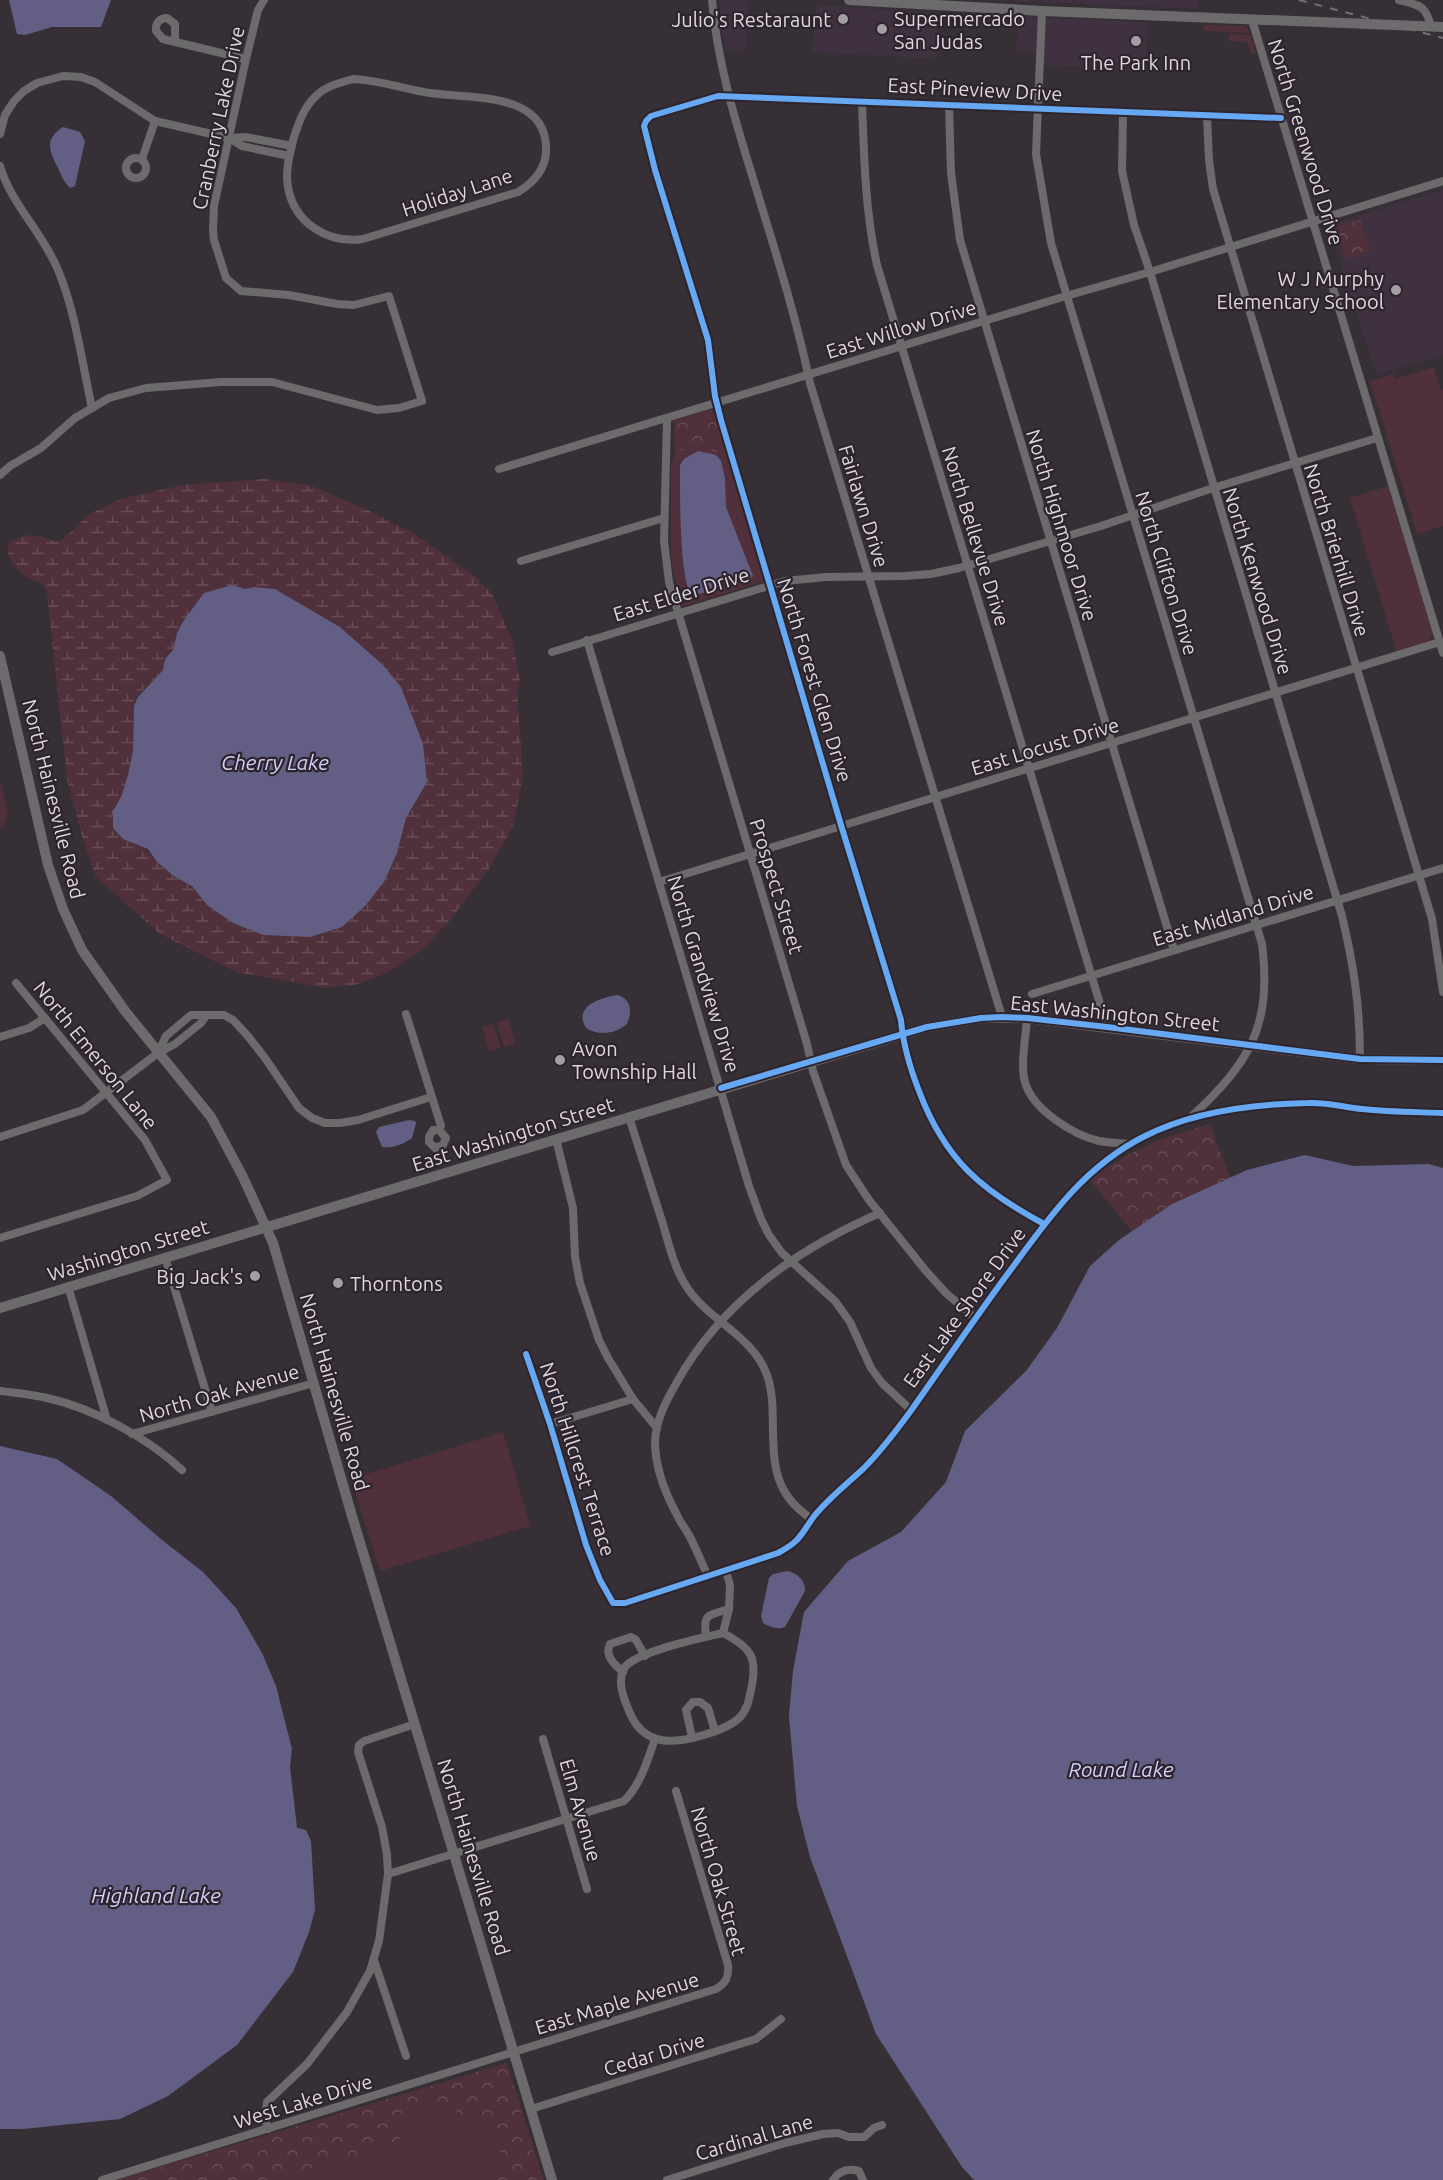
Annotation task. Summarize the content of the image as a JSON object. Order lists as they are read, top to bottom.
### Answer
{
  "streets": {
    "main road": ["North Hainesville Road", "East Washington Street", "Washington Street"],
    "street": [
      "East Pineview Drive",
      "Cranberry Lake Drive",
      "North Greenwood Drive",
      "Holiday Lane",
      "East Willow Drive",
      "Fairlawn Drive",
      "North Highmoor Drive",
      "North Bellevue Drive",
      "North Brierhill Drive",
      "North Clifton Drive",
      "North Kenwood Drive",
      "East Elder Drive",
      "North Forest Glen Drive",
      "East Locust Drive",
      "Prospect Street",
      "East Midland Drive",
      "North Grandview Drive",
      "North Emerson Lane",
      "East Lake Shore Drive",
      "North Oak Avenue",
      "North Hillcrest Terrace",
      "Elm Avenue",
      "North Oak Street",
      "East Maple Avenue",
      "Cedar Drive",
      "West Lake Drive",
      "Cardinal Lane"
    ]
  },
  "crossings": [
    ["East Pineview Drive", "North Greenwood Drive"],
    ["East Pineview Drive", "Fairlawn Drive"],
    ["East Pineview Drive", "North Highmoor Drive"],
    ["East Pineview Drive", "North Bellevue Drive"],
    ["East Pineview Drive", "North Brierhill Drive"],
    ["East Pineview Drive", "North Clifton Drive"],
    ["East Pineview Drive", "North Kenwood Drive"],
    ["East Pineview Drive", "North Forest Glen Drive"],
    ["North Greenwood Drive", "East Willow Drive"],
    ["North Greenwood Drive", "East Elder Drive"],
    ["North Greenwood Drive", "East Locust Drive"],
    ["East Willow Drive", "Fairlawn Drive"],
    ["East Willow Drive", "North Highmoor Drive"],
    ["East Willow Drive", "North Bellevue Drive"],
    ["East Willow Drive", "North Brierhill Drive"],
    ["East Willow Drive", "North Clifton Drive"],
    ["East Willow Drive", "North Kenwood Drive"],
    ["East Willow Drive", "North Forest Glen Drive"],
    ["East Willow Drive", "Prospect Street"],
    ["Fairlawn Drive", "East Elder Drive"],
    ["Fairlawn Drive", "East Locust Drive"],
    ["Fairlawn Drive", "East Washington Street"],
    ["North Highmoor Drive", "East Elder Drive"],
    ["North Highmoor Drive", "East Locust Drive"],
    ["North Highmoor Drive", "East Midland Drive"],
    ["North Bellevue Drive", "East Elder Drive"],
    ["North Bellevue Drive", "East Locust Drive"],
    ["North Bellevue Drive", "East Midland Drive"],
    ["North Bellevue Drive", "East Washington Street"],
    ["North Brierhill Drive", "East Elder Drive"],
    ["North Brierhill Drive", "East Locust Drive"],
    ["North Brierhill Drive", "East Midland Drive"],
    ["North Clifton Drive", "East Elder Drive"],
    ["North Clifton Drive", "East Locust Drive"],
    ["North Clifton Drive", "East Midland Drive"],
    ["North Clifton Drive", "East Washington Street"],
    ["North Clifton Drive", "East Lake Shore Drive"],
    ["North Kenwood Drive", "East Elder Drive"],
    ["North Kenwood Drive", "East Locust Drive"],
    ["North Kenwood Drive", "East Midland Drive"],
    ["North Kenwood Drive", "East Washington Street"],
    ["East Elder Drive", "North Forest Glen Drive"],
    ["East Elder Drive", "Prospect Street"],
    ["East Elder Drive", "North Grandview Drive"],
    ["North Forest Glen Drive", "East Locust Drive"],
    ["North Forest Glen Drive", "East Washington Street"],
    ["North Forest Glen Drive", "East Lake Shore Drive"],
    ["East Locust Drive", "Prospect Street"],
    ["East Locust Drive", "North Grandview Drive"],
    ["North Hainesville Road", "East Washington Street"],
    ["North Hainesville Road", "Washington Street"],
    ["North Hainesville Road", "North Oak Avenue"],
    ["North Hainesville Road", "East Maple Avenue"],
    ["North Hainesville Road", "Cedar Drive"],
    ["North Hainesville Road", "West Lake Drive"],
    ["Prospect Street", "East Washington Street"],
    ["Prospect Street", "East Lake Shore Drive"],
    ["North Grandview Drive", "East Washington Street"],
    ["North Grandview Drive", "East Lake Shore Drive"],
    ["East Washington Street", "Washington Street"],
    ["East Lake Shore Drive", "North Hillcrest Terrace"],
    ["North Oak Street", "East Maple Avenue"],
    ["East Maple Avenue", "West Lake Drive"]
  ],
  "water": ["Cherry Lake", "Round Lake", "Highland Lake"],
  "places": [
    "Julio's Restaraunt",
    "Supermercado San Judas",
    "The Park Inn",
    "W J Murphy Elementary School",
    "Avon Township Hall",
    "Big Jack's",
    "Thorntons"
  ]
}
